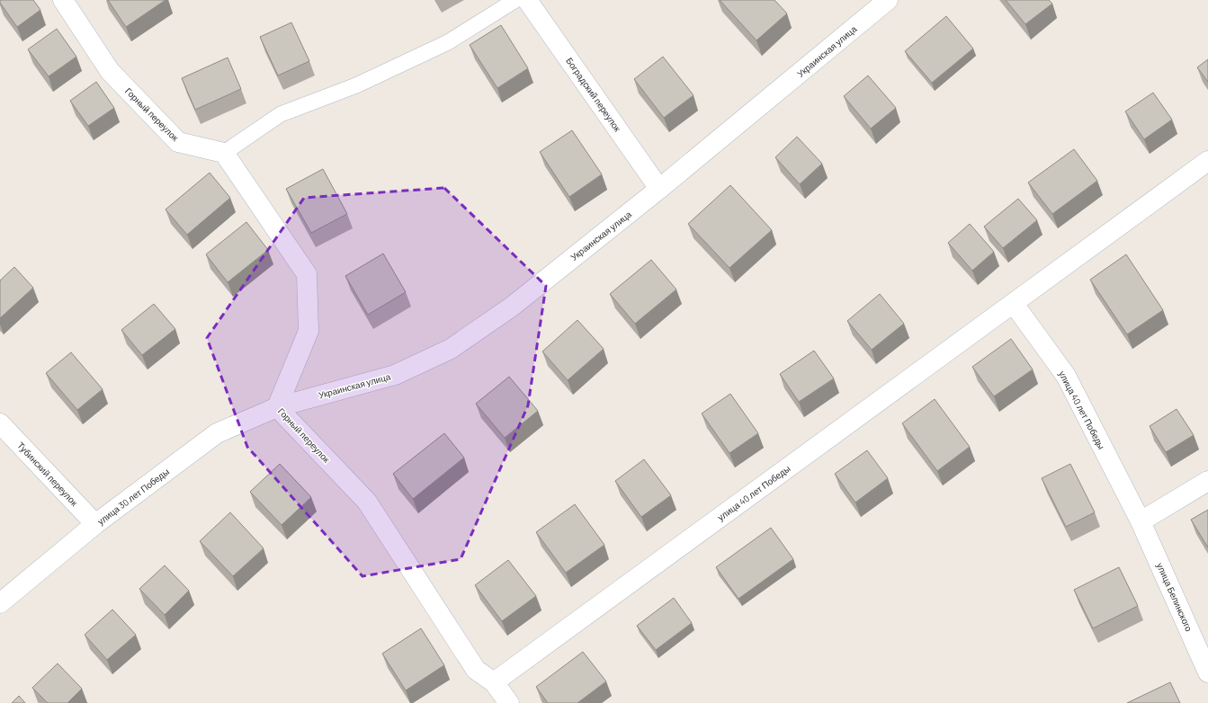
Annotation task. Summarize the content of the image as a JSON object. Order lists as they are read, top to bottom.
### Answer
{
  "streets": {
    "street": [
      "Украинская улица",
      "Боградский переулок",
      "Горный переулок",
      "улица 40 лет Победы",
      "Тубинский переулок",
      "улица 30 лет Победы",
      "улица Белинского"
    ]
  },
  "crossings": [
    ["Украинская улица", "Боградский переулок"],
    ["Украинская улица", "Горный переулок"],
    ["Украинская улица", "улица 30 лет Победы"],
    ["Горный переулок", "улица 40 лет Победы"],
    ["Горный переулок", "улица 30 лет Победы"],
    ["улица 40 лет Победы", "улица Белинского"],
    ["Тубинский переулок", "улица 30 лет Победы"]
  ]
}
